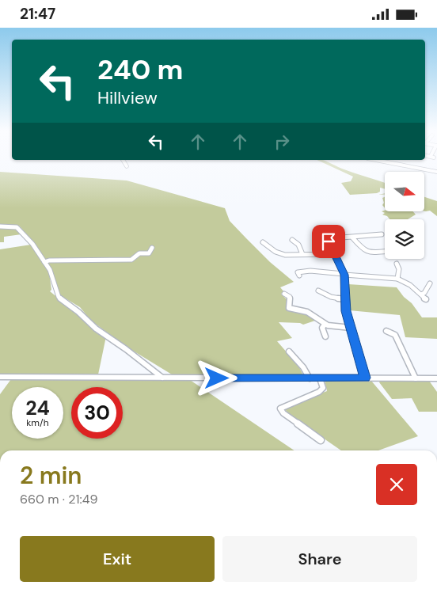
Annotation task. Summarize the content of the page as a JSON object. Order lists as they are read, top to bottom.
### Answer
{
  "north": "right",
  "page": {
    "status": "21:47",
    "turn": ["240 m", "Hillview"],
    "speed": "24 km/h",
    "limit": "30",
    "heading": ["2 min", "660 m · 21:49"],
    "buttons": ["Exit", "Share"]
  }
}
